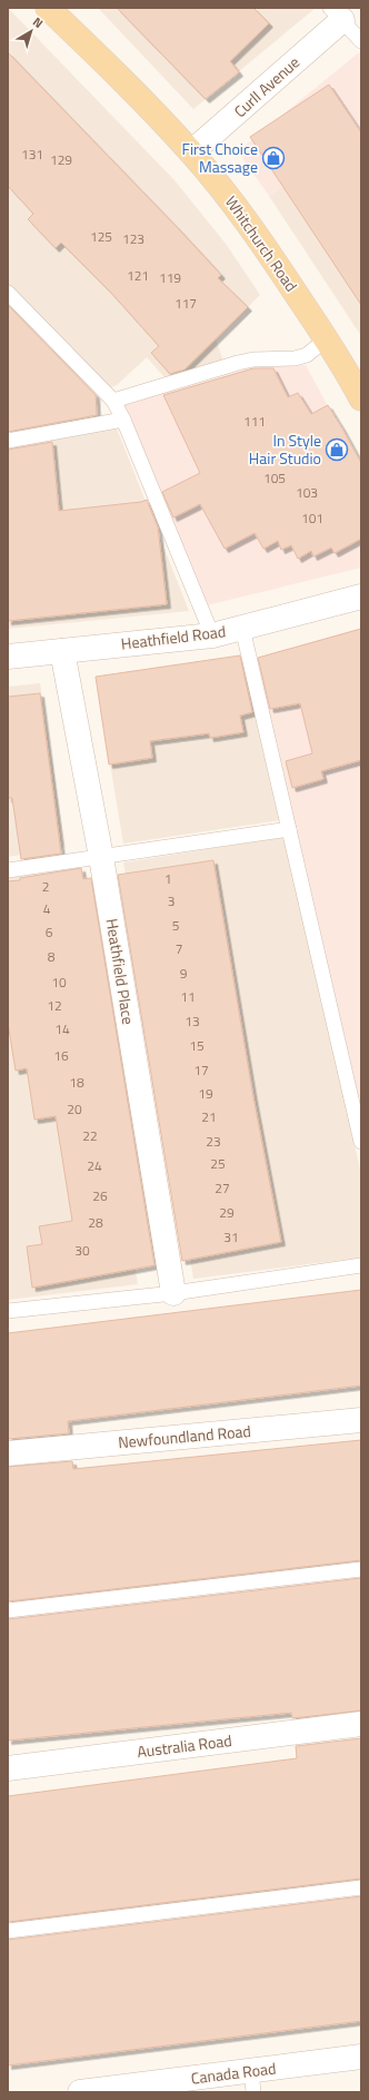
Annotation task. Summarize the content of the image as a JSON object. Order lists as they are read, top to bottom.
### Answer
{
  "streets": {
    "main road": ["Whitchurch Road"],
    "street": [
      "Curll Avenue",
      "Heathfield Road",
      "Heathfield Place",
      "Newfoundland Road",
      "Australia Road",
      "Canada Road"
    ]
  },
  "crossings": [
    ["Curll Avenue", "Whitchurch Road"],
    ["Heathfield Road", "Heathfield Place"]
  ],
  "places": {
    "shop": ["First Choice Massage", "In Style Hair Studio"]
  },
  "house_numbers": [
    "131",
    "129",
    "125",
    "123",
    "121",
    "119",
    "117",
    "111",
    "105",
    "103",
    "101",
    "1",
    "2",
    "3",
    "4",
    "5",
    "6",
    "7",
    "8",
    "9",
    "10",
    "11",
    "12",
    "13",
    "14",
    "15",
    "16",
    "17",
    "18",
    "19",
    "20",
    "21",
    "22",
    "23",
    "25",
    "24",
    "27",
    "26",
    "29",
    "28",
    "31",
    "30"
  ],
  "north": "top right"
}
